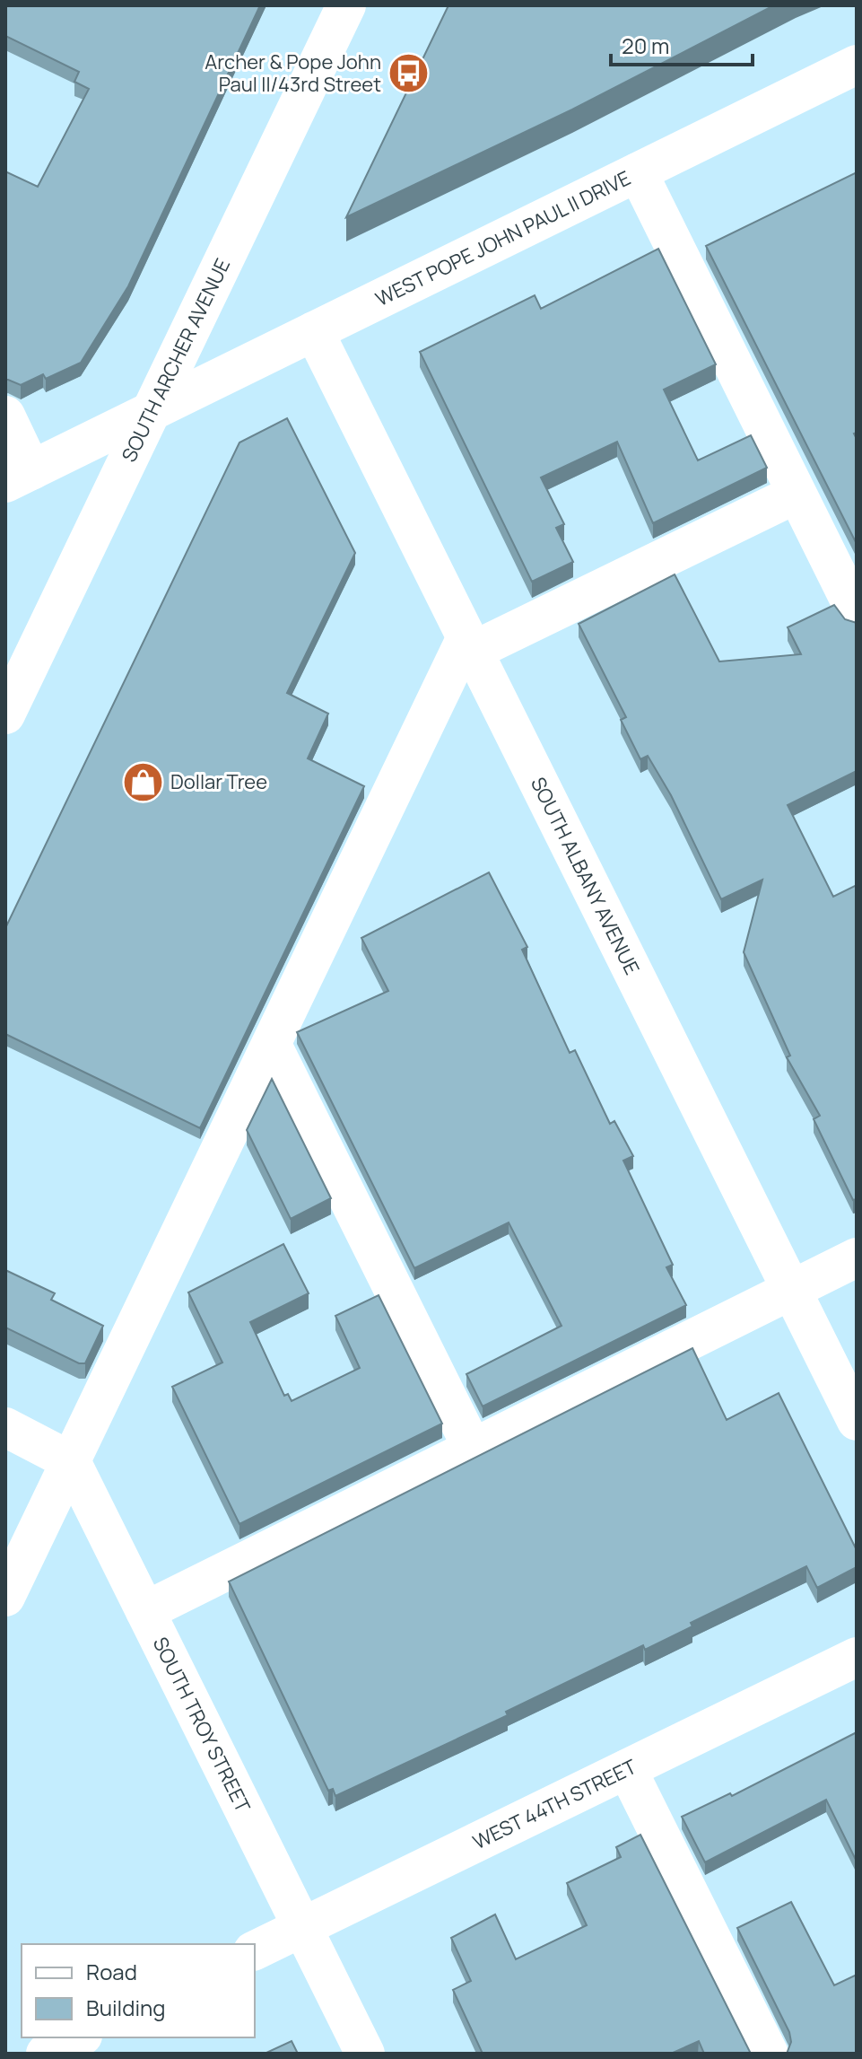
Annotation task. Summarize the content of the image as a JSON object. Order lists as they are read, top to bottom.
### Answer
{
  "streets": {
    "street": [
      "WEST POPE JOHN PAUL II DRIVE",
      "SOUTH ARCHER AVENUE",
      "SOUTH ALBANY AVENUE",
      "SOUTH TROY STREET",
      "WEST 44TH STREET"
    ]
  },
  "crossings": [
    ["WEST POPE JOHN PAUL II DRIVE", "SOUTH ARCHER AVENUE"],
    ["WEST POPE JOHN PAUL II DRIVE", "SOUTH ALBANY AVENUE"],
    ["SOUTH TROY STREET", "WEST 44TH STREET"]
  ],
  "places": {
    "bus stop": ["Archer & Pope John Paul II/43rd Street"],
    "shop": ["Dollar Tree"]
  },
  "legend": ["Road", "Building"],
  "scale_bar": "20 m"
}
